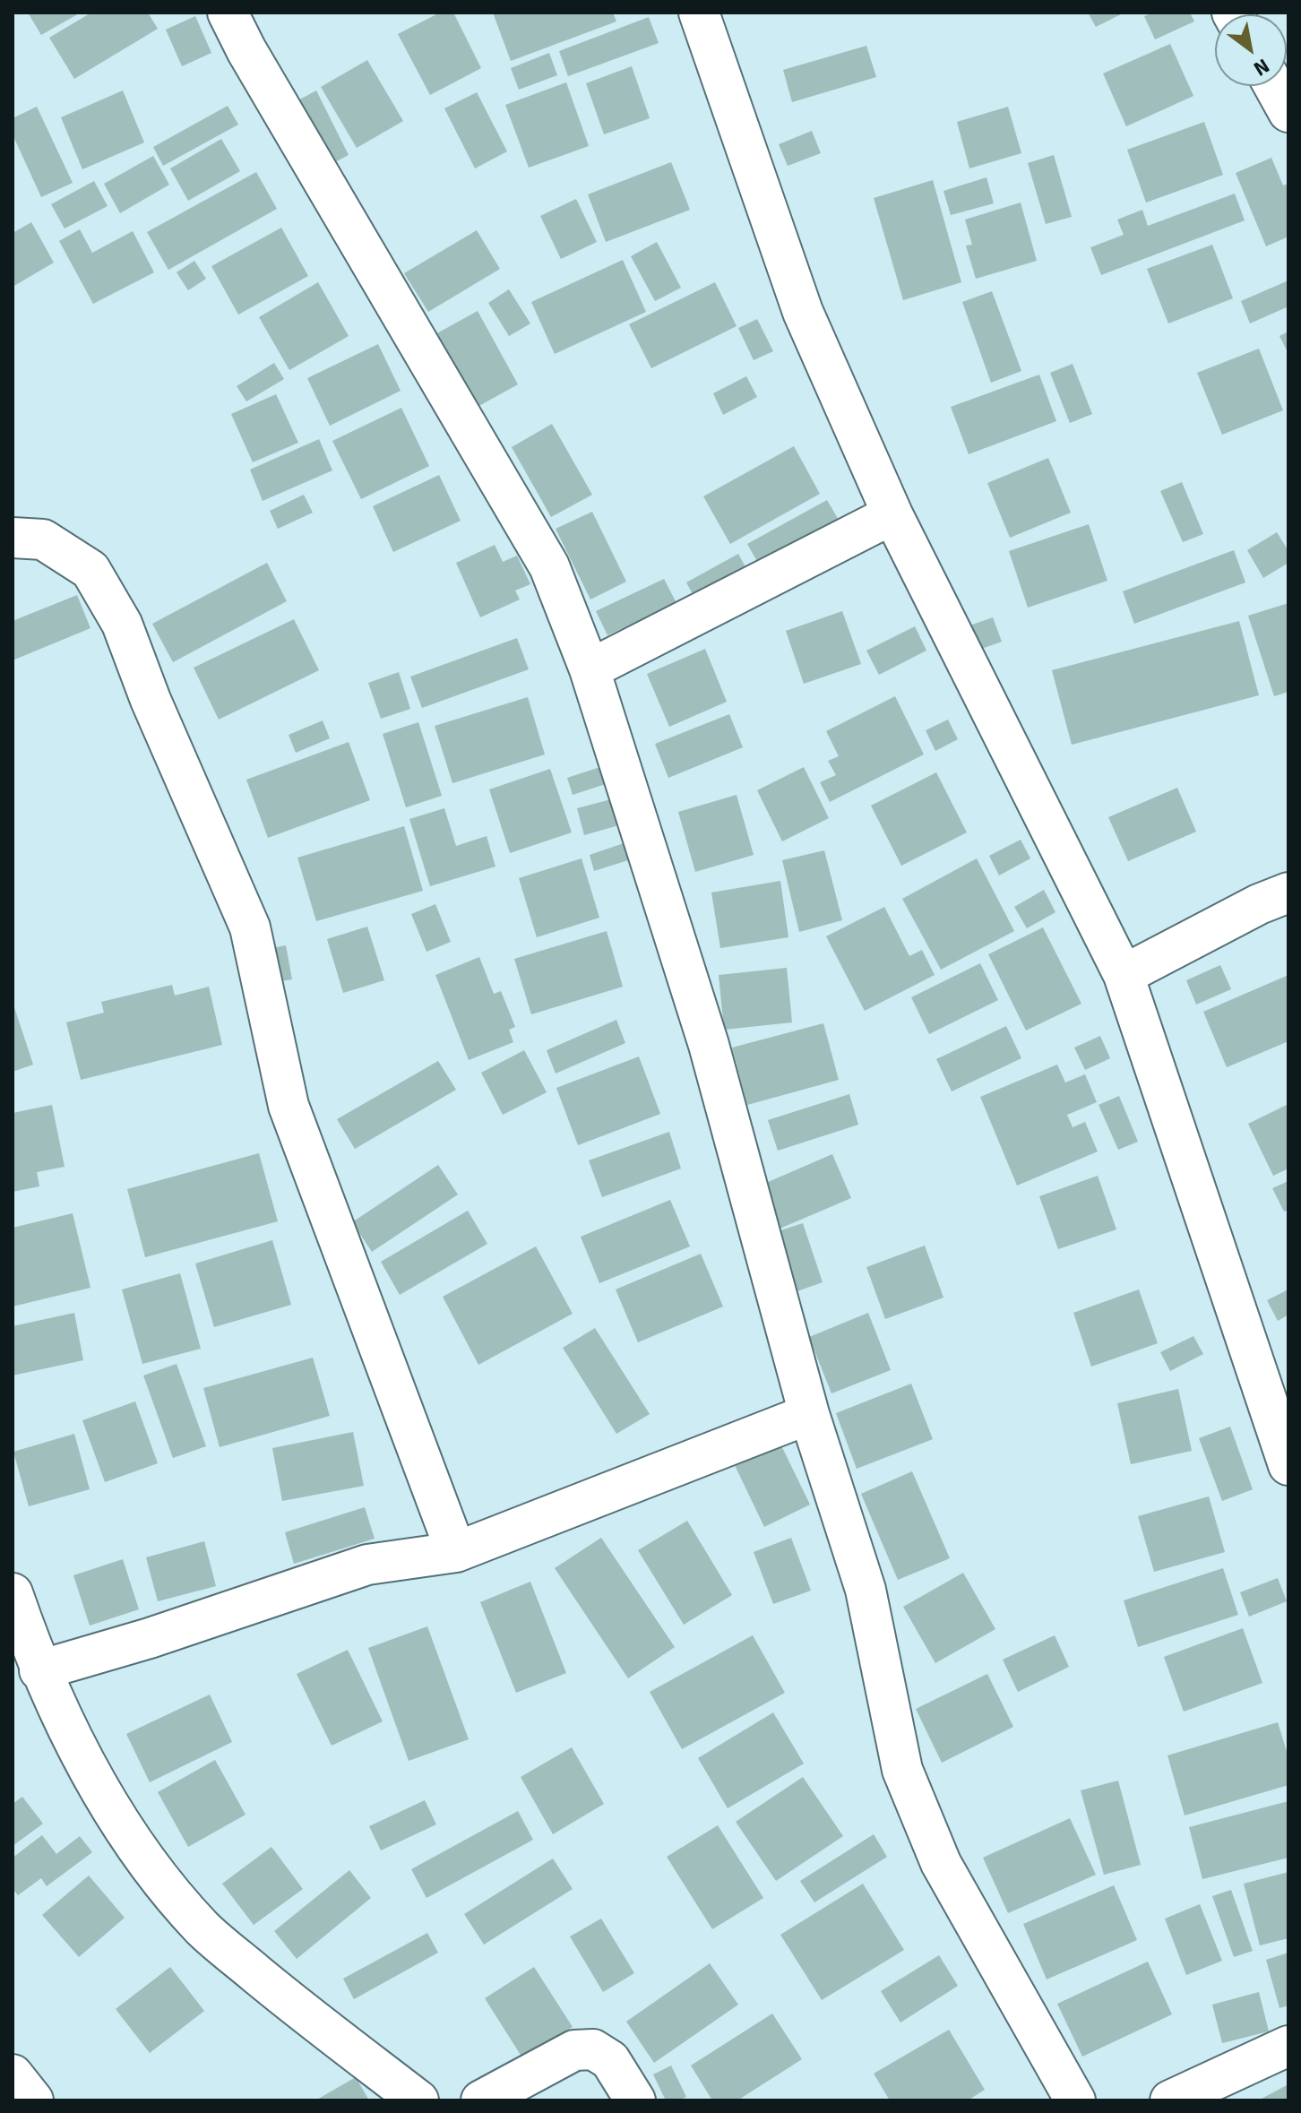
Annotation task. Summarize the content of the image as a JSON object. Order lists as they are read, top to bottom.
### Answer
{
  "north": "bottom right"
}
